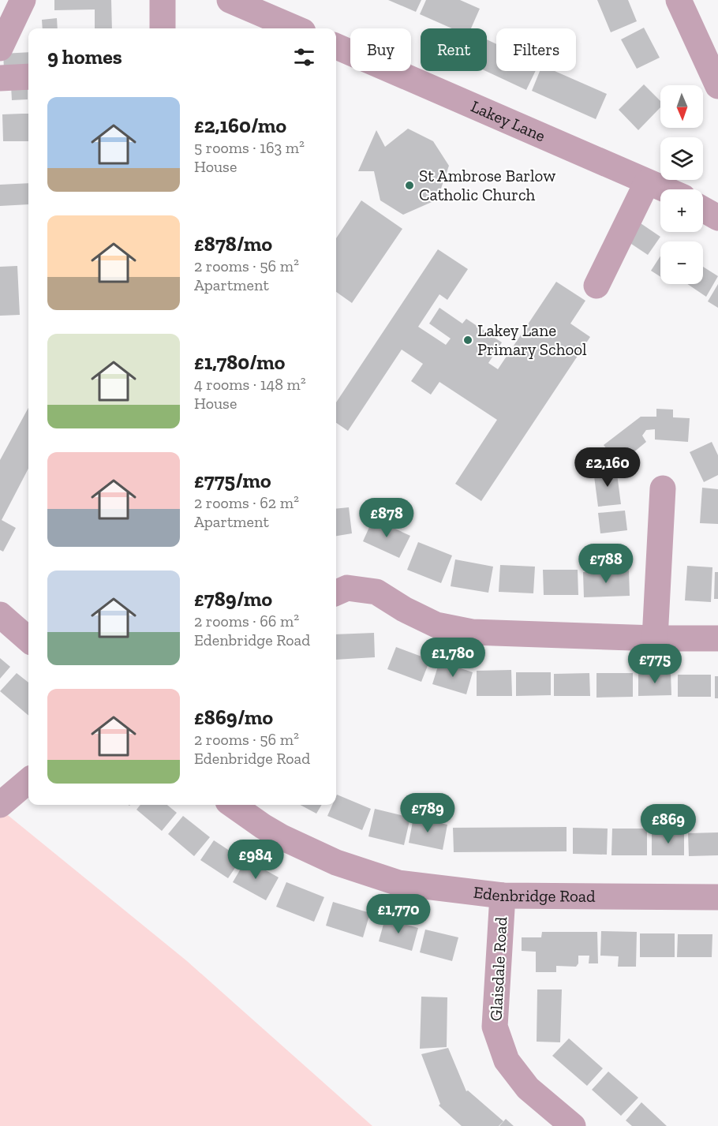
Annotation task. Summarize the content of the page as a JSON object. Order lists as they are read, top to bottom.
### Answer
{
  "streets": {
    "street": ["Lakey Lane", "Edenbridge Road", "Glaisdale Road"]
  },
  "crossings": [
    ["Edenbridge Road", "Glaisdale Road"]
  ],
  "places": ["St Ambrose Barlow Catholic Church", "Lakey Lane Primary School"],
  "north": "bottom",
  "page": {
    "chip": ["Buy", "Rent", "Filters"],
    "heading": "9 homes",
    "map_buttons": ["+", "−"],
    "list": [
      {
        "name": "£2,160/mo",
        "note": "5 rooms · 163 m² · House"
      },
      {
        "name": "£878/mo",
        "note": "2 rooms · 56 m² · Apartment"
      },
      {
        "name": "£1,780/mo",
        "note": "4 rooms · 148 m² · House"
      },
      {
        "name": "£775/mo",
        "note": "2 rooms · 62 m² · Apartment"
      },
      {
        "name": "£789/mo",
        "note": "2 rooms · 66 m² · Edenbridge Road"
      },
      {
        "name": "£869/mo",
        "note": "2 rooms · 56 m² · Edenbridge Road"
      }
    ],
    "price": [
      "£2,160",
      "£878",
      "£788",
      "£1,780",
      "£775",
      "£789",
      "£869",
      "£984",
      "£1,770"
    ]
  }
}
